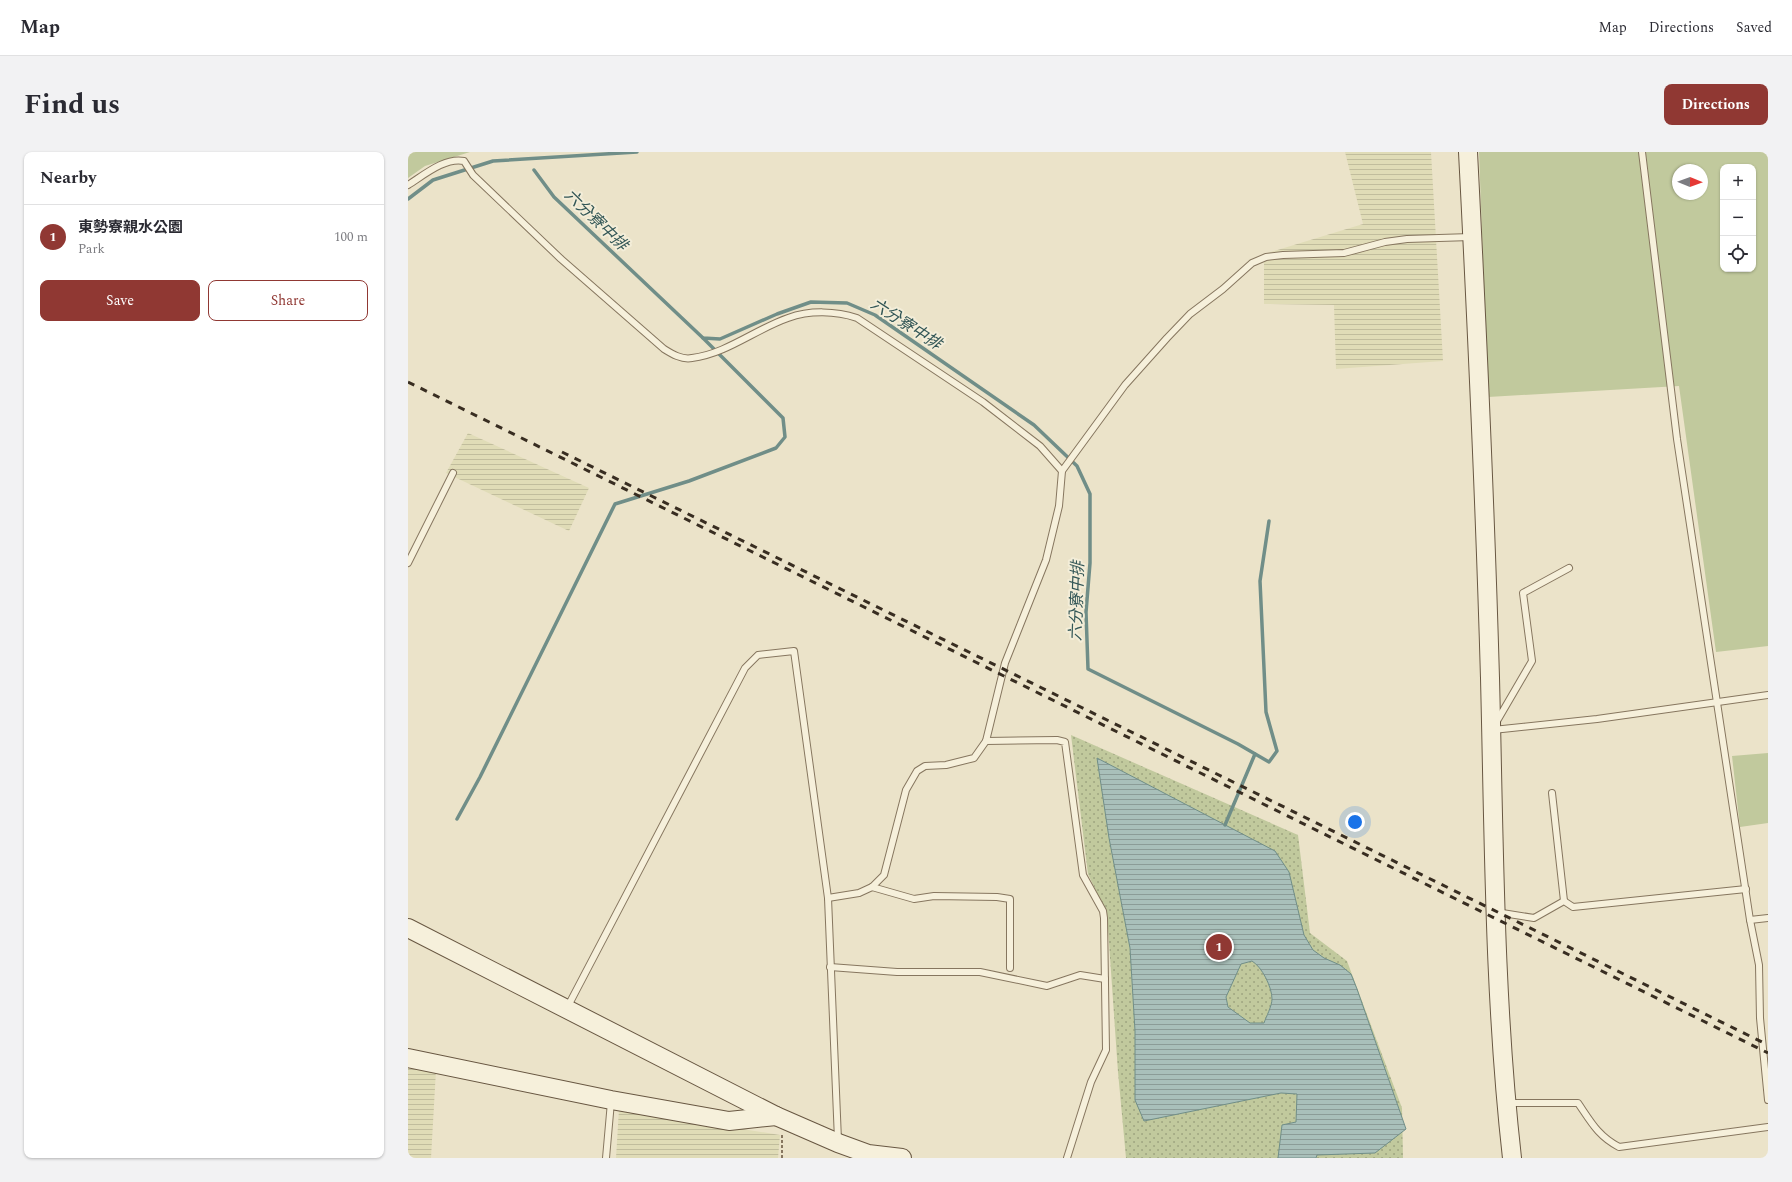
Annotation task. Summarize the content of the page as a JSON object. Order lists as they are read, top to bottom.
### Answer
{
  "water": ["六分寮中排"],
  "north": "right",
  "page": {
    "header": "Map",
    "nav": ["Map", "Directions", "Saved"],
    "title": "Find us",
    "buttons": [
      "Directions",
      ["Save", "Share"]
    ],
    "heading": "Nearby",
    "map_buttons": ["+", "−"],
    "list": [
      {
        "mark": "1",
        "name": "東勢寮親水公園",
        "note": "Park",
        "value": "100 m"
      }
    ],
    "pins": "1"
  }
}
